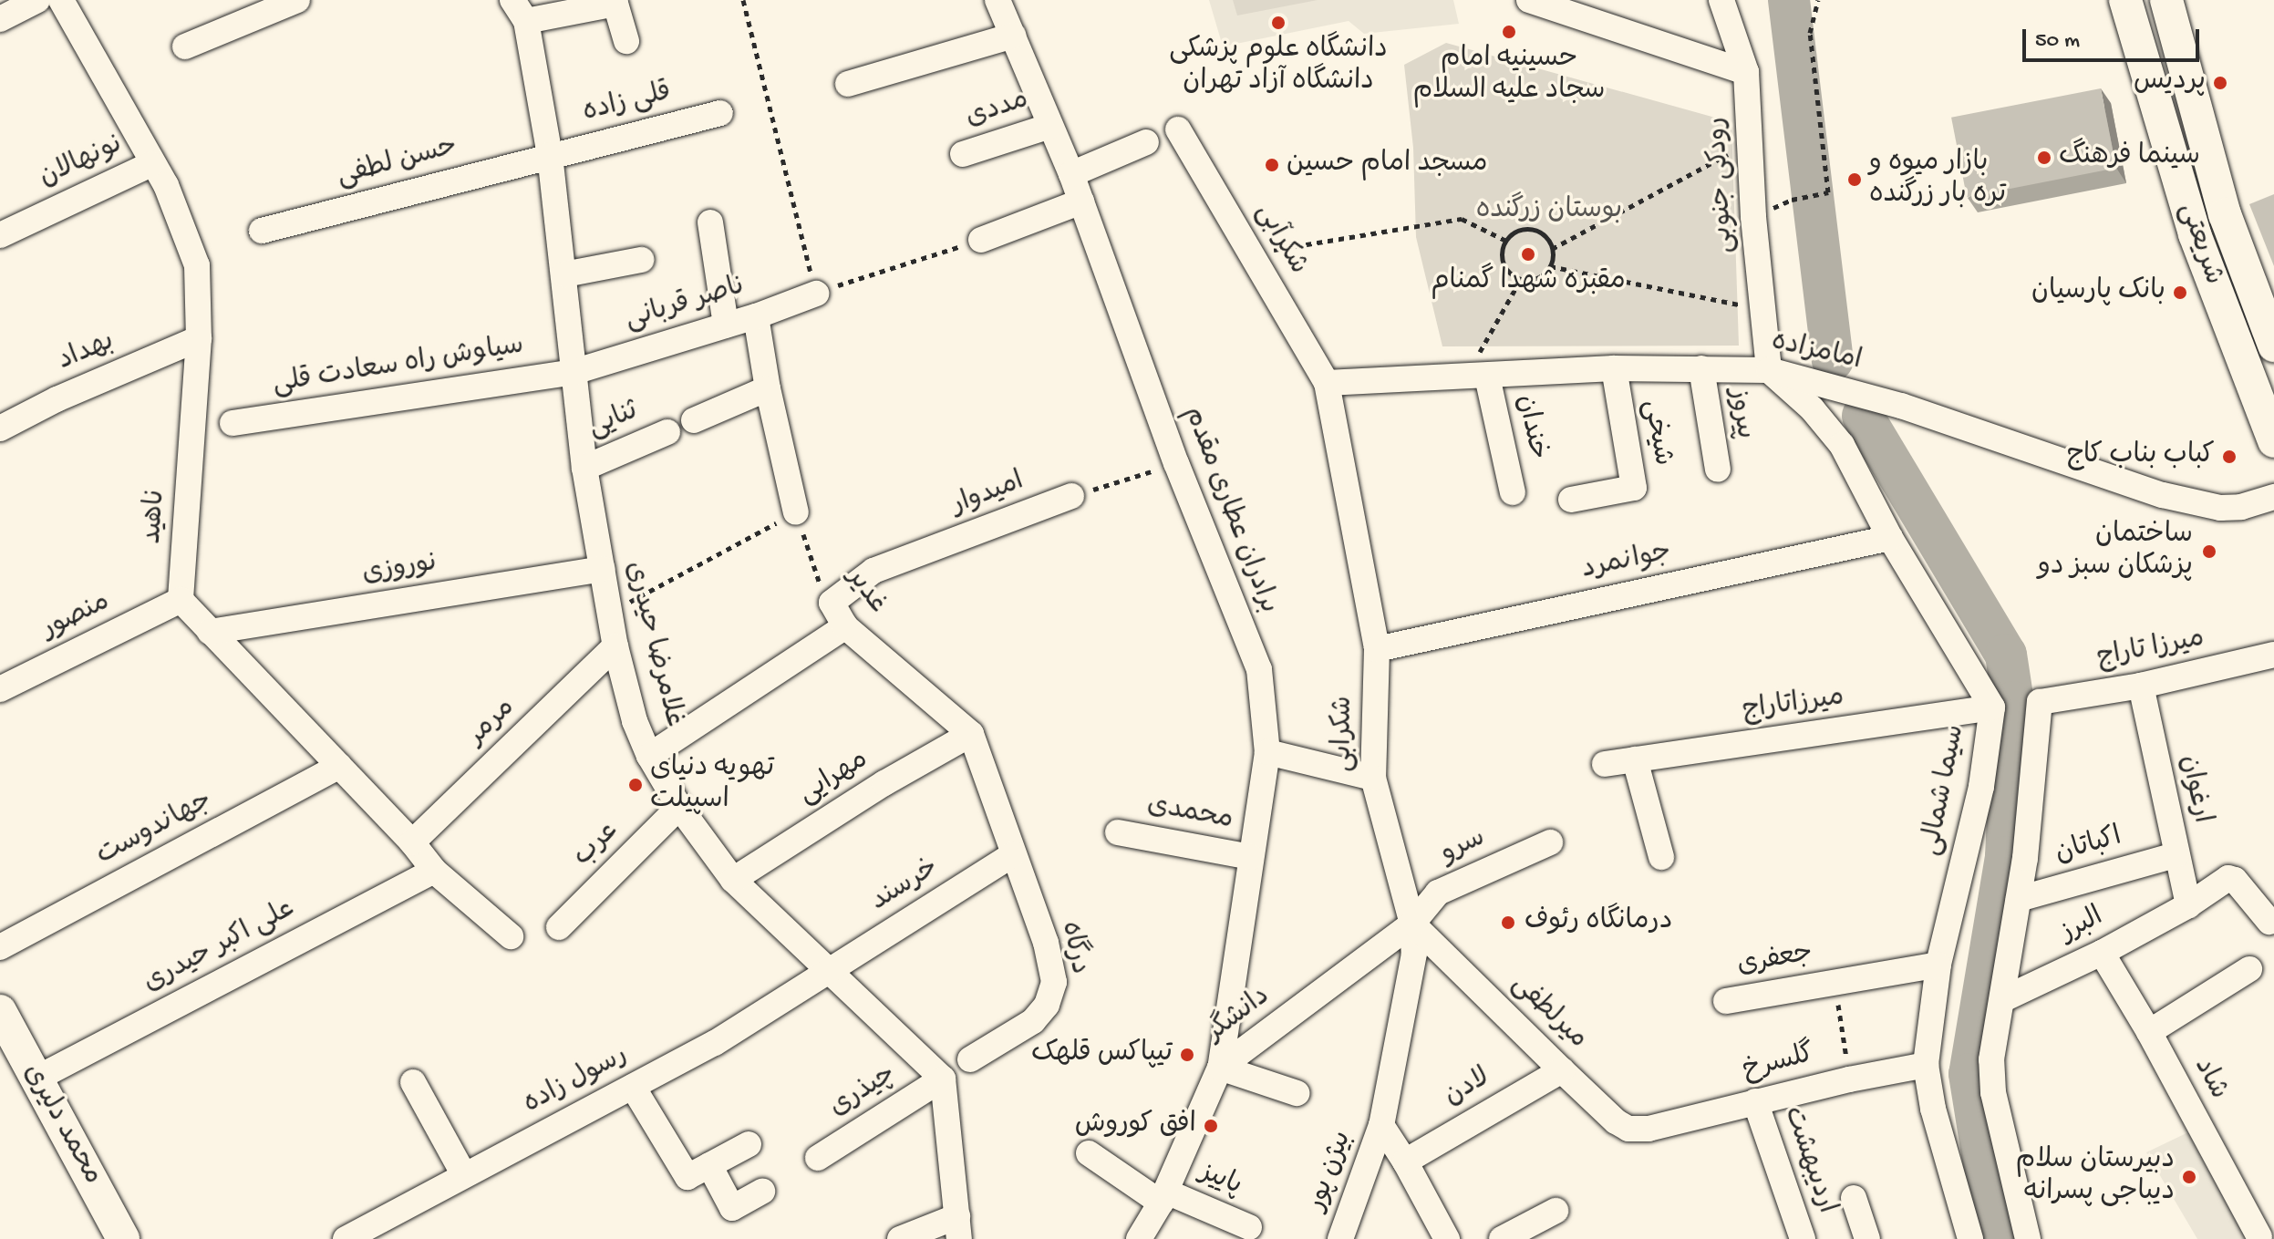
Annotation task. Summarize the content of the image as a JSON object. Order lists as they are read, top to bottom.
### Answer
{
  "streets": {
    "main road": ["شریعتی", "محمد دلیری"],
    "street": [
      "قلی زاده",
      "مددی",
      "نونهالان",
      "حسن لطفی",
      "رودکی جنوبی",
      "شکرآبی",
      "ناصر قربانی",
      "بهداد",
      "امامزاده",
      "سیاوش راه سعادت قلی",
      "پیروز",
      "ثنایی",
      "خندان",
      "شیخی",
      "امیدوار",
      "برادران عطاری مقدم",
      "ناهید",
      "جوانمرد",
      "نوروزی",
      "غدیر",
      "منصور",
      "غلامرضا حیدری",
      "میرزا تاراج",
      "میرزاتاراج",
      "مرمر",
      "شکرابی",
      "مهرایی",
      "ارغوان",
      "سیما شمالی",
      "محمدی",
      "جهاندوست",
      "عرب",
      "سرو",
      "اکباتان",
      "خرسند",
      "البرز",
      "علی اکبر حیدری",
      "درگاه",
      "جعفری",
      "میرلطفی",
      "دانشگر",
      "گلسرخ",
      "شاد",
      "رسول زاده",
      "لادن",
      "چیذری",
      "اردیبهشت",
      "بیژن پور",
      "پاییز"
    ]
  },
  "crossings": [
    ["قلی زاده", "حسن لطفی"],
    ["قلی زاده", "غلامرضا حیدری"],
    ["مددی", "برادران عطاری مقدم"],
    ["نونهالان", "ناهید"],
    ["حسن لطفی", "غلامرضا حیدری"],
    ["رودکی جنوبی", "امامزاده"],
    ["رودکی جنوبی", "سیما شمالی"],
    ["شکرآبی", "امامزاده"],
    ["شکرآبی", "شکرابی"],
    ["ناصر قربانی", "سیاوش راه سعادت قلی"],
    ["ناصر قربانی", "غلامرضا حیدری"],
    ["بهداد", "ناهید"],
    ["امامزاده", "پیروز"],
    ["امامزاده", "خندان"],
    ["امامزاده", "شیخی"],
    ["امامزاده", "شکرابی"],
    ["امامزاده", "سیما شمالی"],
    ["سیاوش راه سعادت قلی", "غلامرضا حیدری"],
    ["ثنایی", "غلامرضا حیدری"],
    ["امیدوار", "غدیر"],
    ["برادران عطاری مقدم", "محمدی"],
    ["برادران عطاری مقدم", "دانشگر"],
    ["ناهید", "منصور"],
    ["جوانمرد", "شکرابی"],
    ["جوانمرد", "سیما شمالی"],
    ["نوروزی", "غلامرضا حیدری"],
    ["غدیر", "مهرایی"],
    ["غلامرضا حیدری", "مرمر"],
    ["غلامرضا حیدری", "مهرایی"],
    ["غلامرضا حیدری", "عرب"],
    ["غلامرضا حیدری", "خرسند"],
    ["غلامرضا حیدری", "رسول زاده"],
    ["غلامرضا حیدری", "چیذری"],
    ["میرزا تاراج", "ارغوان"],
    ["میرزا تاراج", "اکباتان"],
    ["میرزاتاراج", "سیما شمالی"],
    ["شکرابی", "سرو"],
    ["شکرابی", "میرلطفی"],
    ["شکرابی", "دانشگر"],
    ["شکرابی", "بیژن پور"],
    ["ارغوان", "اکباتان"],
    ["ارغوان", "البرز"],
    ["سیما شمالی", "جعفری"],
    ["سیما شمالی", "گلسرخ"],
    ["سرو", "میرلطفی"],
    ["سرو", "دانشگر"],
    ["خرسند", "درگاه"],
    ["خرسند", "رسول زاده"],
    ["البرز", "شاد"],
    ["علی اکبر حیدری", "محمد دلیری"],
    ["جعفری", "گلسرخ"],
    ["میرلطفی", "دانشگر"],
    ["میرلطفی", "گلسرخ"],
    ["میرلطفی", "لادن"],
    ["دانشگر", "پاییز"],
    ["گلسرخ", "اردیبهشت"]
  ],
  "parks": ["بوستان زرگنده"],
  "places": [
    "دانشگاه علوم پزشکی دانشگاه آزاد تهران",
    "حسینیه امام سجاد علیه السلام",
    "پردیس",
    "سینما فرهنگ",
    "مسجد امام حسین",
    "بازار میوه و تره بار زرگنده",
    "مقبره شهدا گمنام",
    "بانک پارسیان",
    "کباب بناب کاج",
    "ساختمان پزشکان سبز دو",
    "تهویه دنیای اسپیلت",
    "درمانگاه رئوف",
    "تیپاکس قلهک",
    "افق کوروش",
    "دبیرستان سلام دیباجی پسرانه"
  ],
  "scale_bar": "50 m"
}
